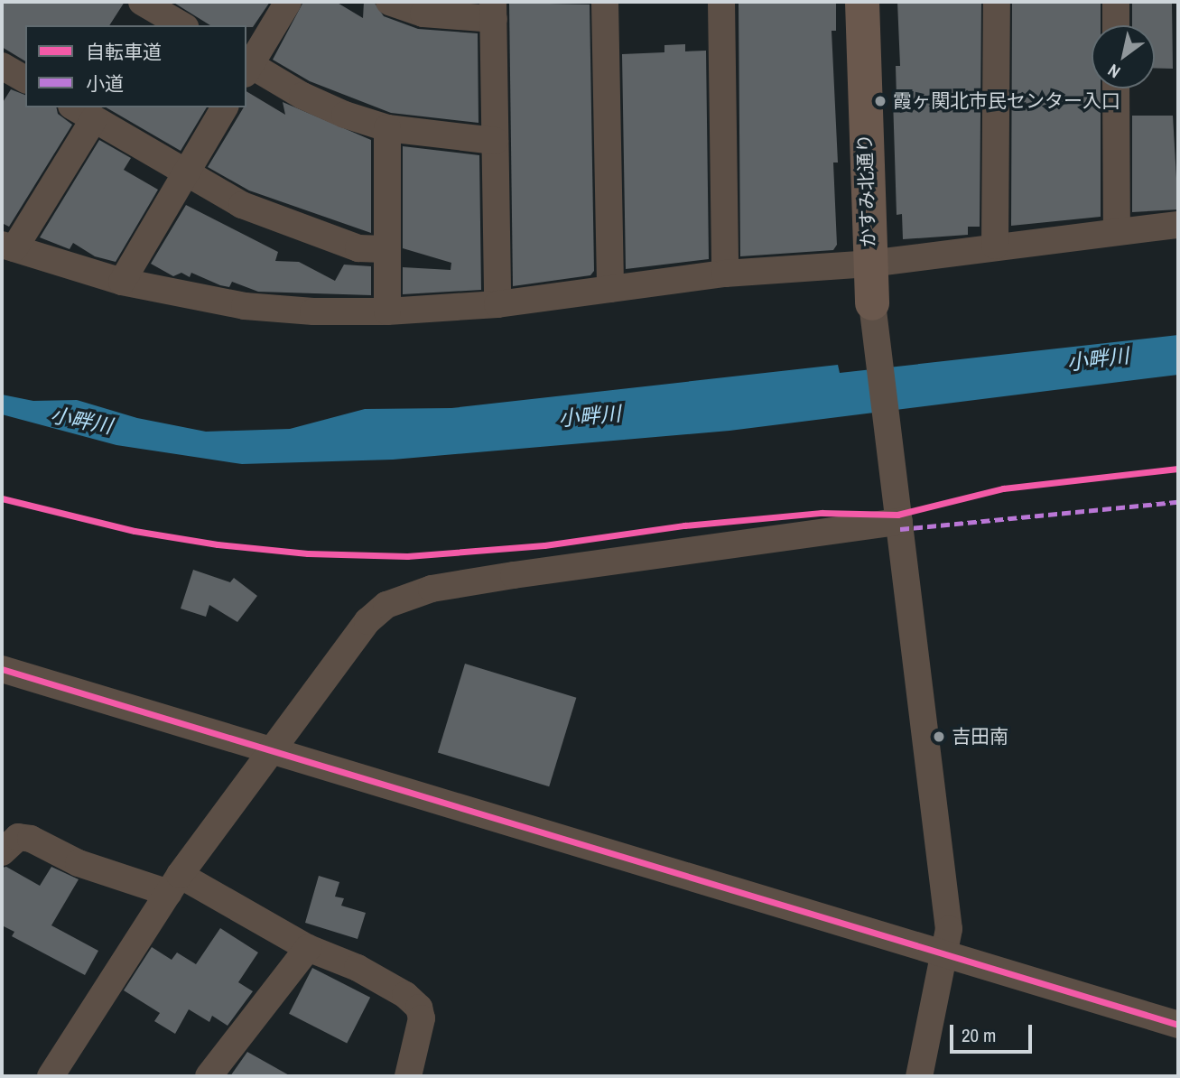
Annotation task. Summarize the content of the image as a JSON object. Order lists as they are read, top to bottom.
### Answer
{
  "streets": {
    "street": ["かすみ北通り"]
  },
  "water": ["小畔川"],
  "places": ["霞ヶ関北市民センター入口", "吉田南"],
  "legend": ["自転車道", "小道"],
  "scale_bar": "20 m",
  "north": "bottom left"
}
